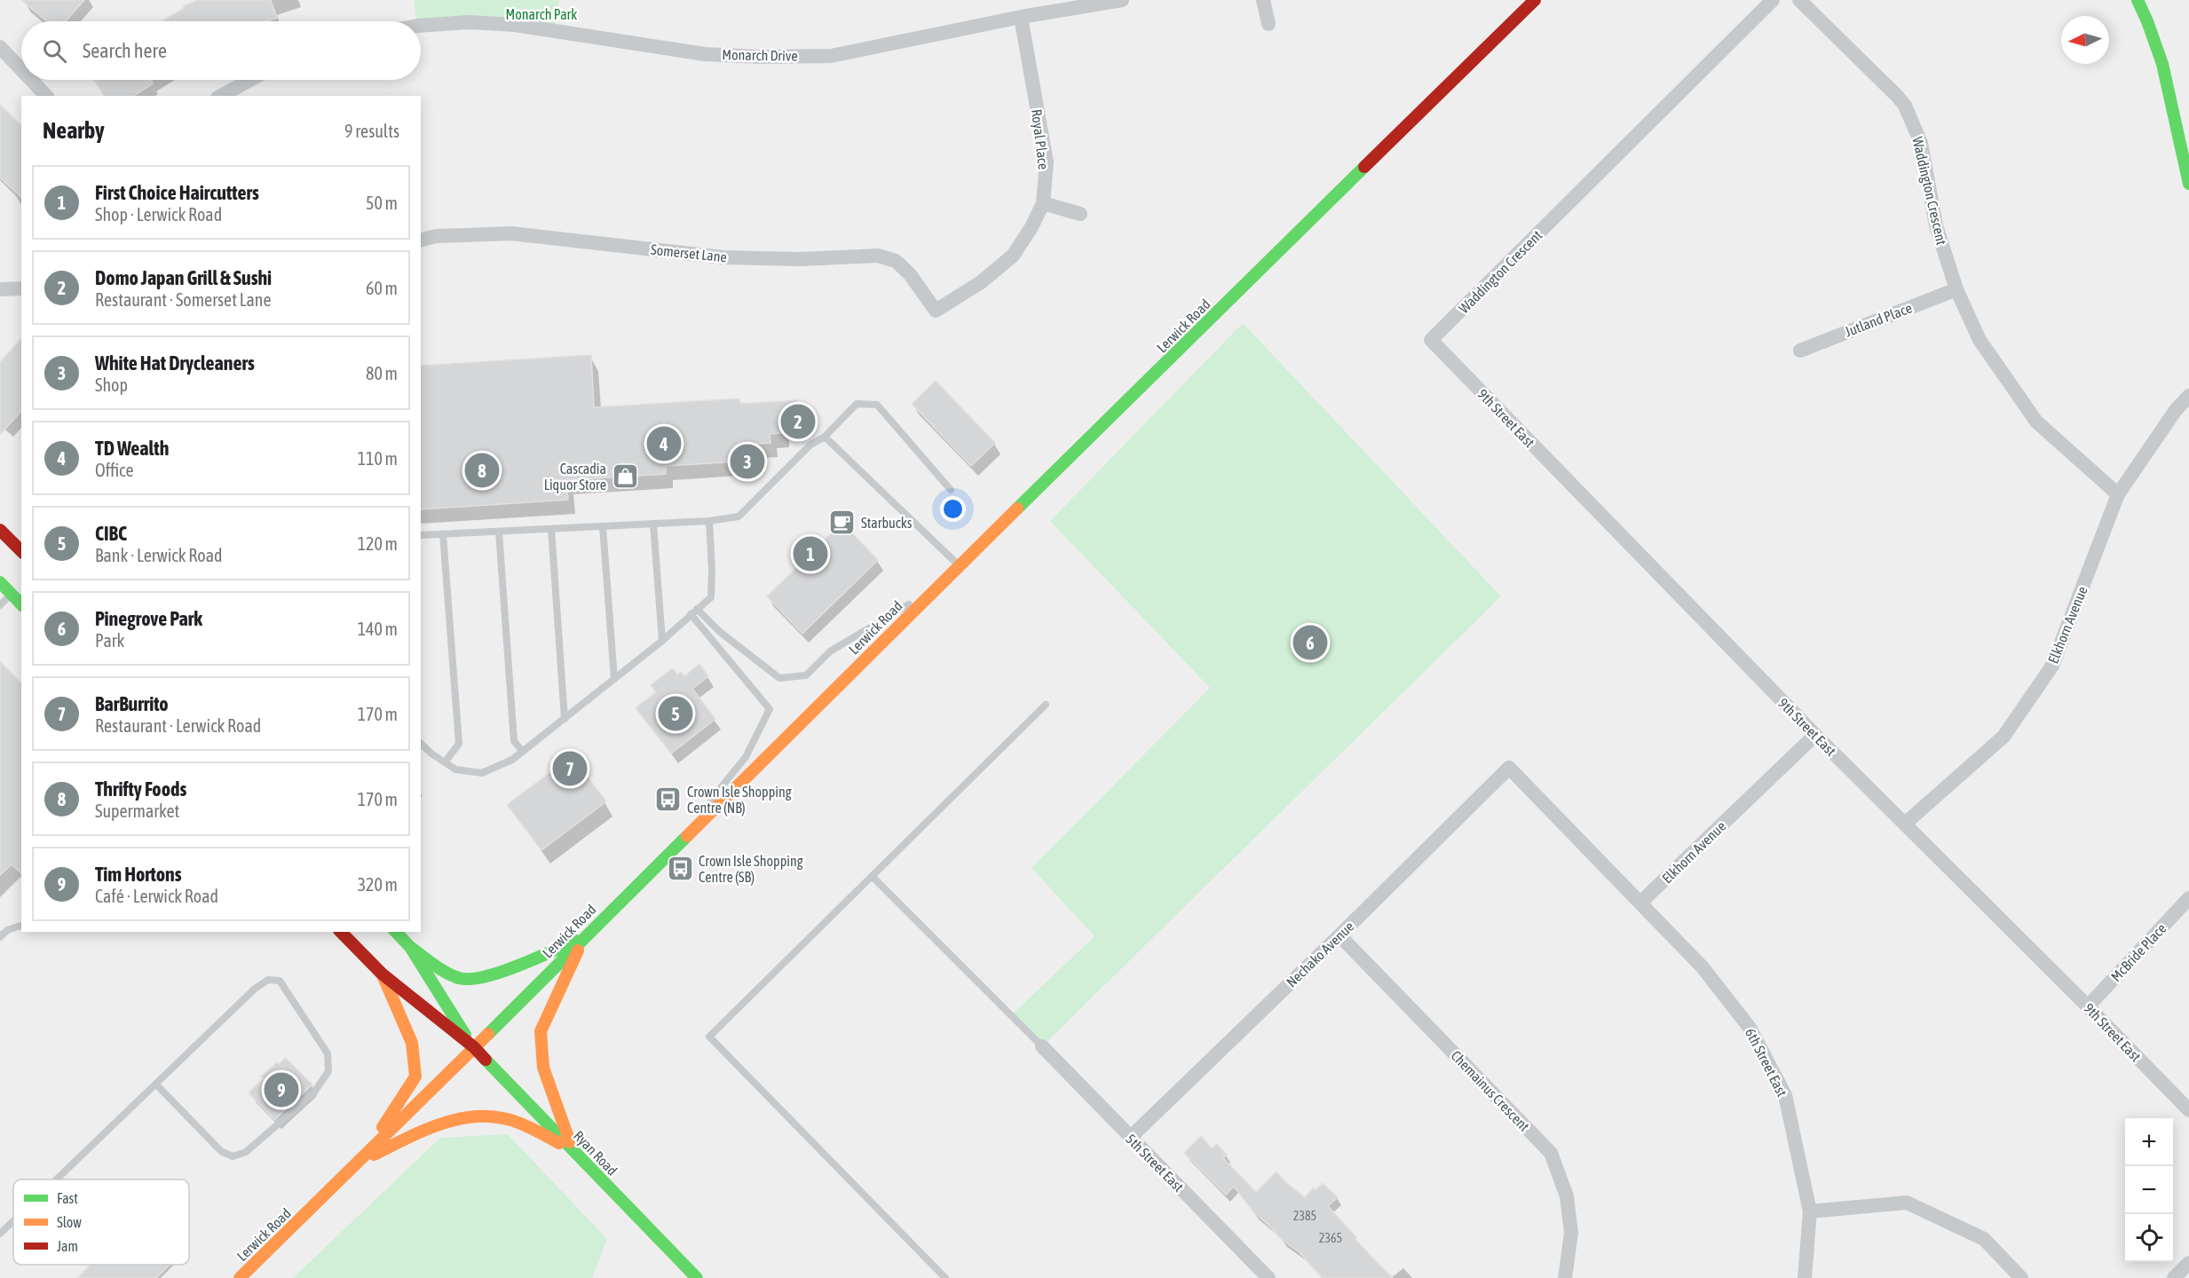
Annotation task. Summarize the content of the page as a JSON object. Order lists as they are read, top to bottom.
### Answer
{
  "streets": {
    "main road": ["Lerwick Road", "Ryan Road"],
    "street": [
      "Monarch Drive",
      "Royal Place",
      "Waddington Crescent",
      "Somerset Lane",
      "Jutland Place",
      "9th Street East",
      "Elkhorn Avenue",
      "McBride Place",
      "Nechako Avenue",
      "6th Street East",
      "Chemainus Crescent",
      "5th Street East"
    ]
  },
  "crossings": [
    ["Monarch Drive", "Royal Place"],
    ["Royal Place", "Somerset Lane"],
    ["Waddington Crescent", "Jutland Place"],
    ["Waddington Crescent", "9th Street East"],
    ["Waddington Crescent", "Elkhorn Avenue"],
    ["Lerwick Road", "Ryan Road"],
    ["9th Street East", "Elkhorn Avenue"],
    ["9th Street East", "McBride Place"],
    ["Elkhorn Avenue", "6th Street East"],
    ["Nechako Avenue", "6th Street East"],
    ["Nechako Avenue", "Chemainus Crescent"],
    ["Nechako Avenue", "5th Street East"]
  ],
  "parks": ["Monarch Park"],
  "places": {
    "shop": ["Cascadia Liquor Store"],
    "cafe": ["Starbucks"],
    "bus stop": ["Crown Isle Shopping Centre (NB)", "Crown Isle Shopping Centre (SB)"]
  },
  "house_numbers": ["2385", "2365"],
  "legend": ["Fast", "Slow", "Jam"],
  "north": "left",
  "page": {
    "search": "Search here",
    "heading": ["Nearby", "9 results"],
    "list": [
      {
        "mark": "1",
        "name": "First Choice Haircutters",
        "note": "Shop · Lerwick Road",
        "value": "50 m"
      },
      {
        "mark": "2",
        "name": "Domo Japan Grill & Sushi",
        "note": "Restaurant · Somerset Lane",
        "value": "60 m"
      },
      {
        "mark": "3",
        "name": "White Hat Drycleaners",
        "note": "Shop",
        "value": "80 m"
      },
      {
        "mark": "4",
        "name": "TD Wealth",
        "note": "Office",
        "value": "110 m"
      },
      {
        "mark": "5",
        "name": "CIBC",
        "note": "Bank · Lerwick Road",
        "value": "120 m"
      },
      {
        "mark": "6",
        "name": "Pinegrove Park",
        "note": "Park",
        "value": "140 m"
      },
      {
        "mark": "7",
        "name": "BarBurrito",
        "note": "Restaurant · Lerwick Road",
        "value": "170 m"
      },
      {
        "mark": "8",
        "name": "Thrifty Foods",
        "note": "Supermarket",
        "value": "170 m"
      },
      {
        "mark": "9",
        "name": "Tim Hortons",
        "note": "Café · Lerwick Road",
        "value": "320 m"
      }
    ],
    "pins": [
      "2",
      "4",
      "3",
      "8",
      "1",
      "6",
      "5",
      "7",
      "9"
    ],
    "map_buttons": ["+", "−"]
  }
}
